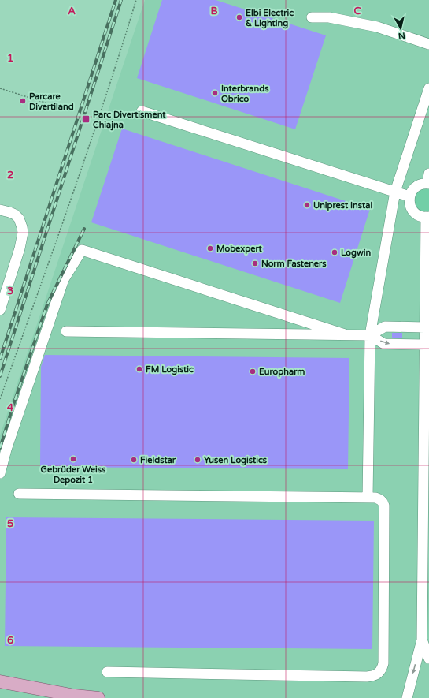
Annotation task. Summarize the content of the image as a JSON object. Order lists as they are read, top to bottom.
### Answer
{
  "places": {
    "other": [
      "Elbi Electric & Lighting",
      "Interbrands Obrico",
      "Parcare Divertiland",
      "Uniprest Instal",
      "Mobexpert",
      "Logwin",
      "Norm Fasteners",
      "FM Logistic",
      "Europharm",
      "Gebrüder Weiss Depozit 1",
      "Fieldstar",
      "Yusen Logistics"
    ],
    "transit": ["Parc Divertisment Chiajna"]
  },
  "north": "bottom",
  "grid": {
    "columns": ["A", "B", "C"],
    "rows": [
      "1",
      "2",
      "3",
      "4",
      "5",
      "6"
    ]
  }
}
